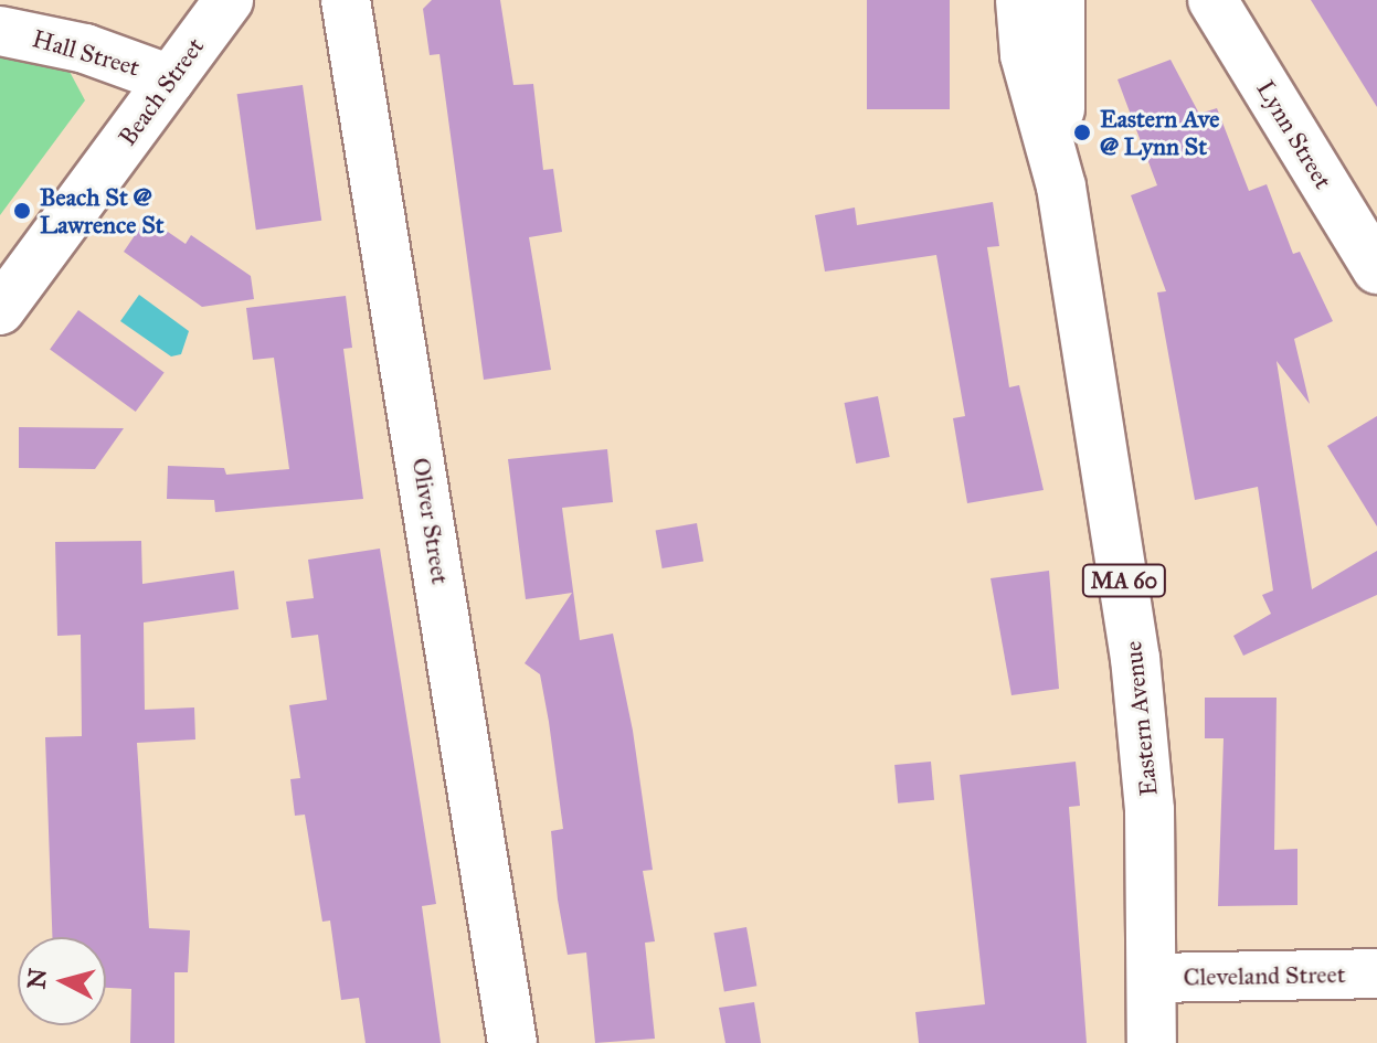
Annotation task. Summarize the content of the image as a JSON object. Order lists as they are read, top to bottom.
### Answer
{
  "streets": {
    "main road": [
      "Hall Street",
      "Beach Street",
      "Lynn Street",
      "Oliver Street",
      "MA 60",
      "Eastern Avenue",
      "Cleveland Street"
    ]
  },
  "crossings": [
    ["Hall Street", "Beach Street"],
    ["Eastern Avenue", "Cleveland Street"]
  ],
  "places": ["Eastern Ave @ Lynn St", "Beach St @ Lawrence St"],
  "north": "left"
}
